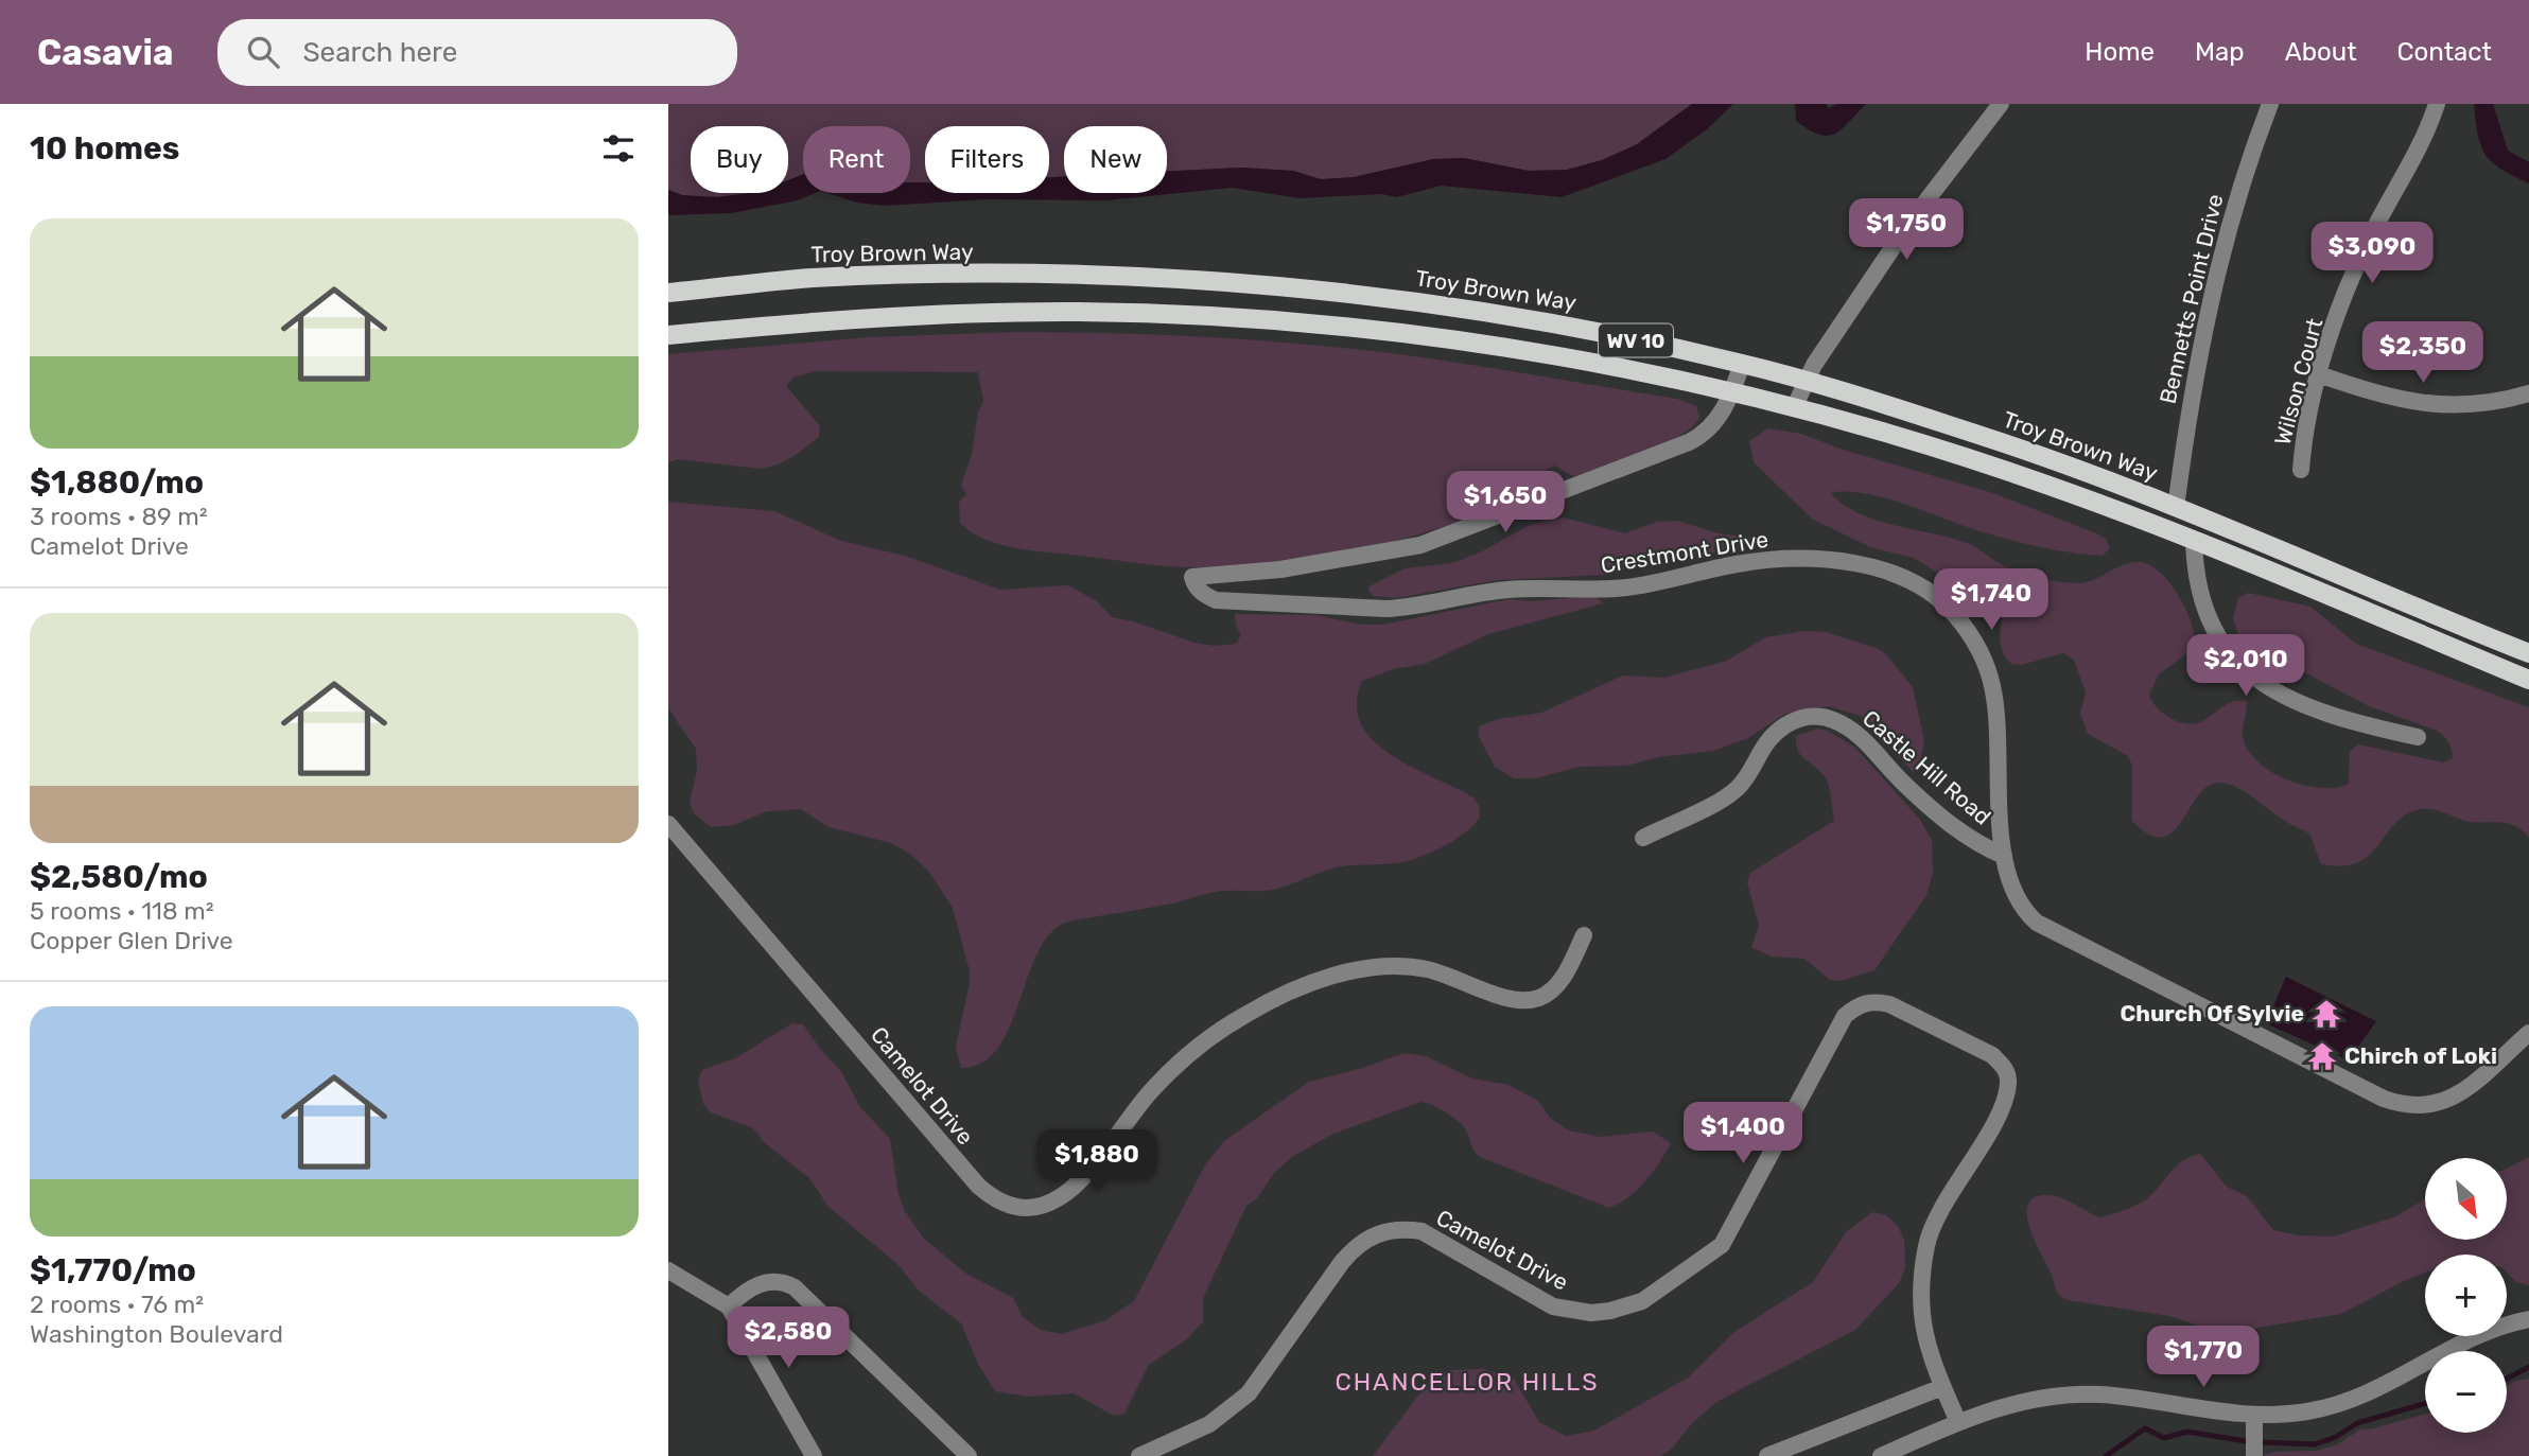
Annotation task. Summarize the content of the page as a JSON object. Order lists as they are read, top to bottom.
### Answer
{
  "streets": {
    "main road": ["Troy Brown Way", "WV 10"],
    "street": [
      "Bennetts Point Drive",
      "Wilson Court",
      "Crestmont Drive",
      "Castle Hill Road",
      "Camelot Drive"
    ]
  },
  "crossings": [
    ["Troy Brown Way", "Bennetts Point Drive"],
    ["Troy Brown Way", "Crestmont Drive"],
    ["WV 10", "Crestmont Drive"],
    ["Crestmont Drive", "Castle Hill Road"]
  ],
  "districts": ["CHANCELLOR HILLS"],
  "places": {
    "temple": ["Church Of Sylvie", "Chirch of Loki"]
  },
  "north": "bottom right",
  "page": {
    "header": "Casavia",
    "search": "Search here",
    "nav": [
      "Home",
      "Map",
      "About",
      "Contact"
    ],
    "heading": "10 homes",
    "chip": [
      "Buy",
      "Rent",
      "Filters",
      "New"
    ],
    "list": [
      {
        "name": "$1,880/mo",
        "note": "3 rooms · 89 m² · Camelot Drive"
      },
      {
        "name": "$2,580/mo",
        "note": "5 rooms · 118 m² · Copper Glen Drive"
      },
      {
        "name": "$1,770/mo",
        "note": "2 rooms · 76 m² · Washington Boulevard"
      }
    ],
    "price": [
      "$1,750",
      "$3,090",
      "$2,350",
      "$1,650",
      "$1,740",
      "$2,010",
      "$1,400",
      "$1,880",
      "$2,580",
      "$1,770"
    ],
    "map_buttons": ["+", "−"]
  }
}
